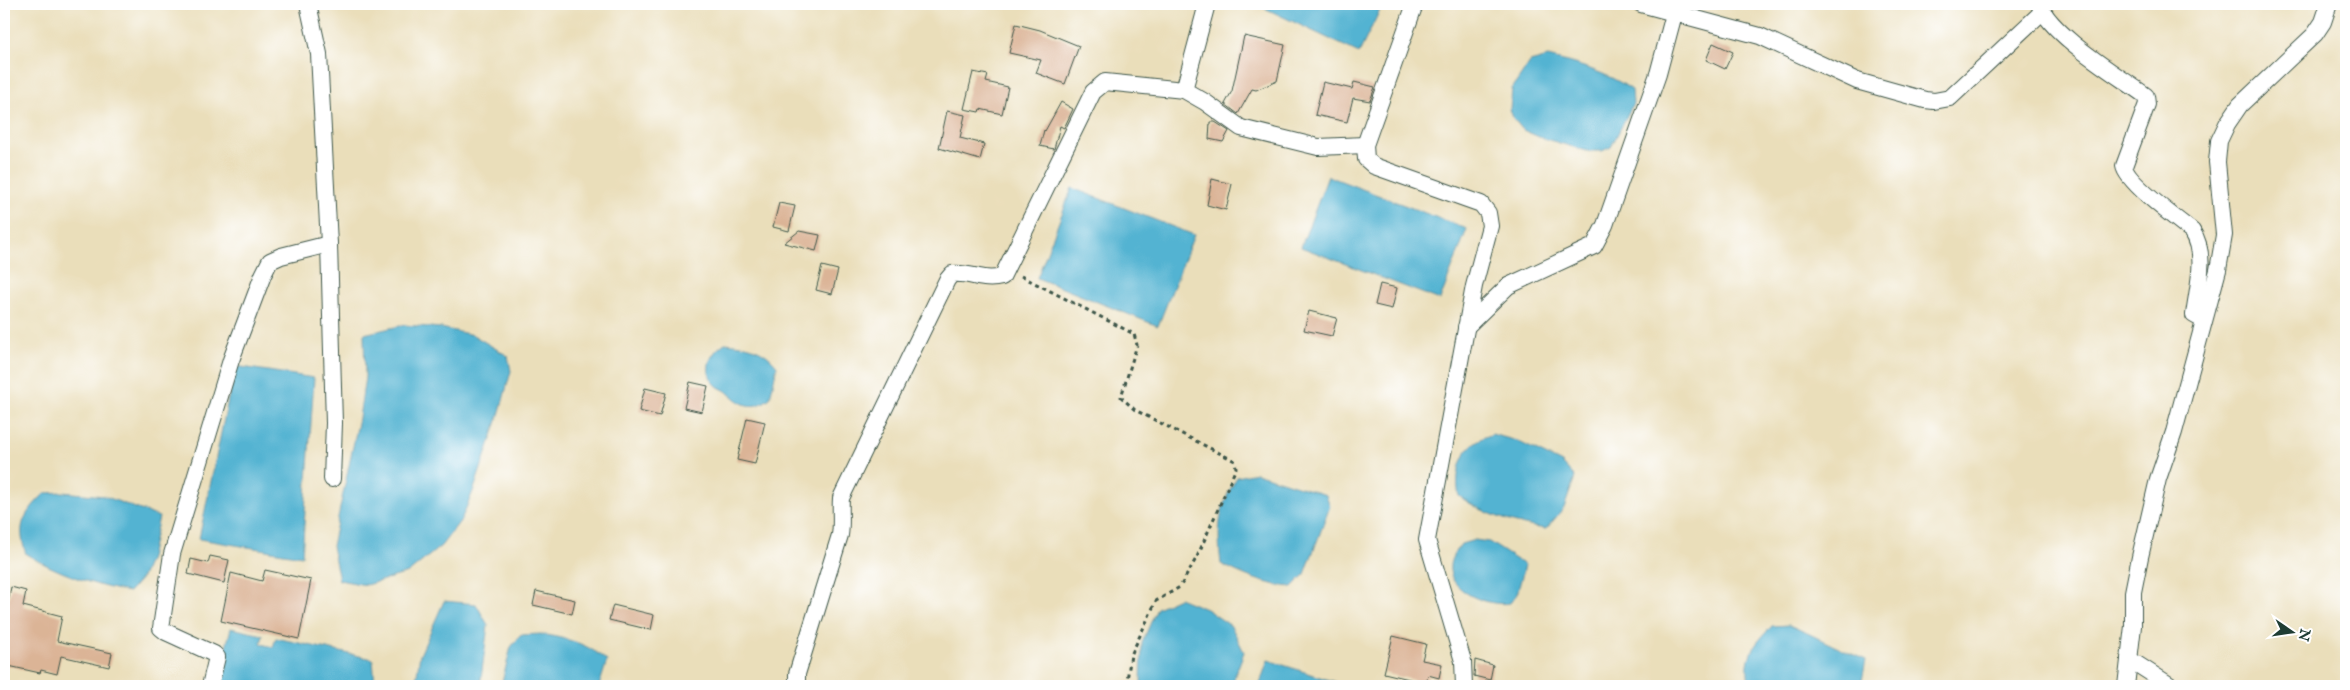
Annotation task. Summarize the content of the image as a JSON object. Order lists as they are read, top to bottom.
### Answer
{
  "north": "right"
}
